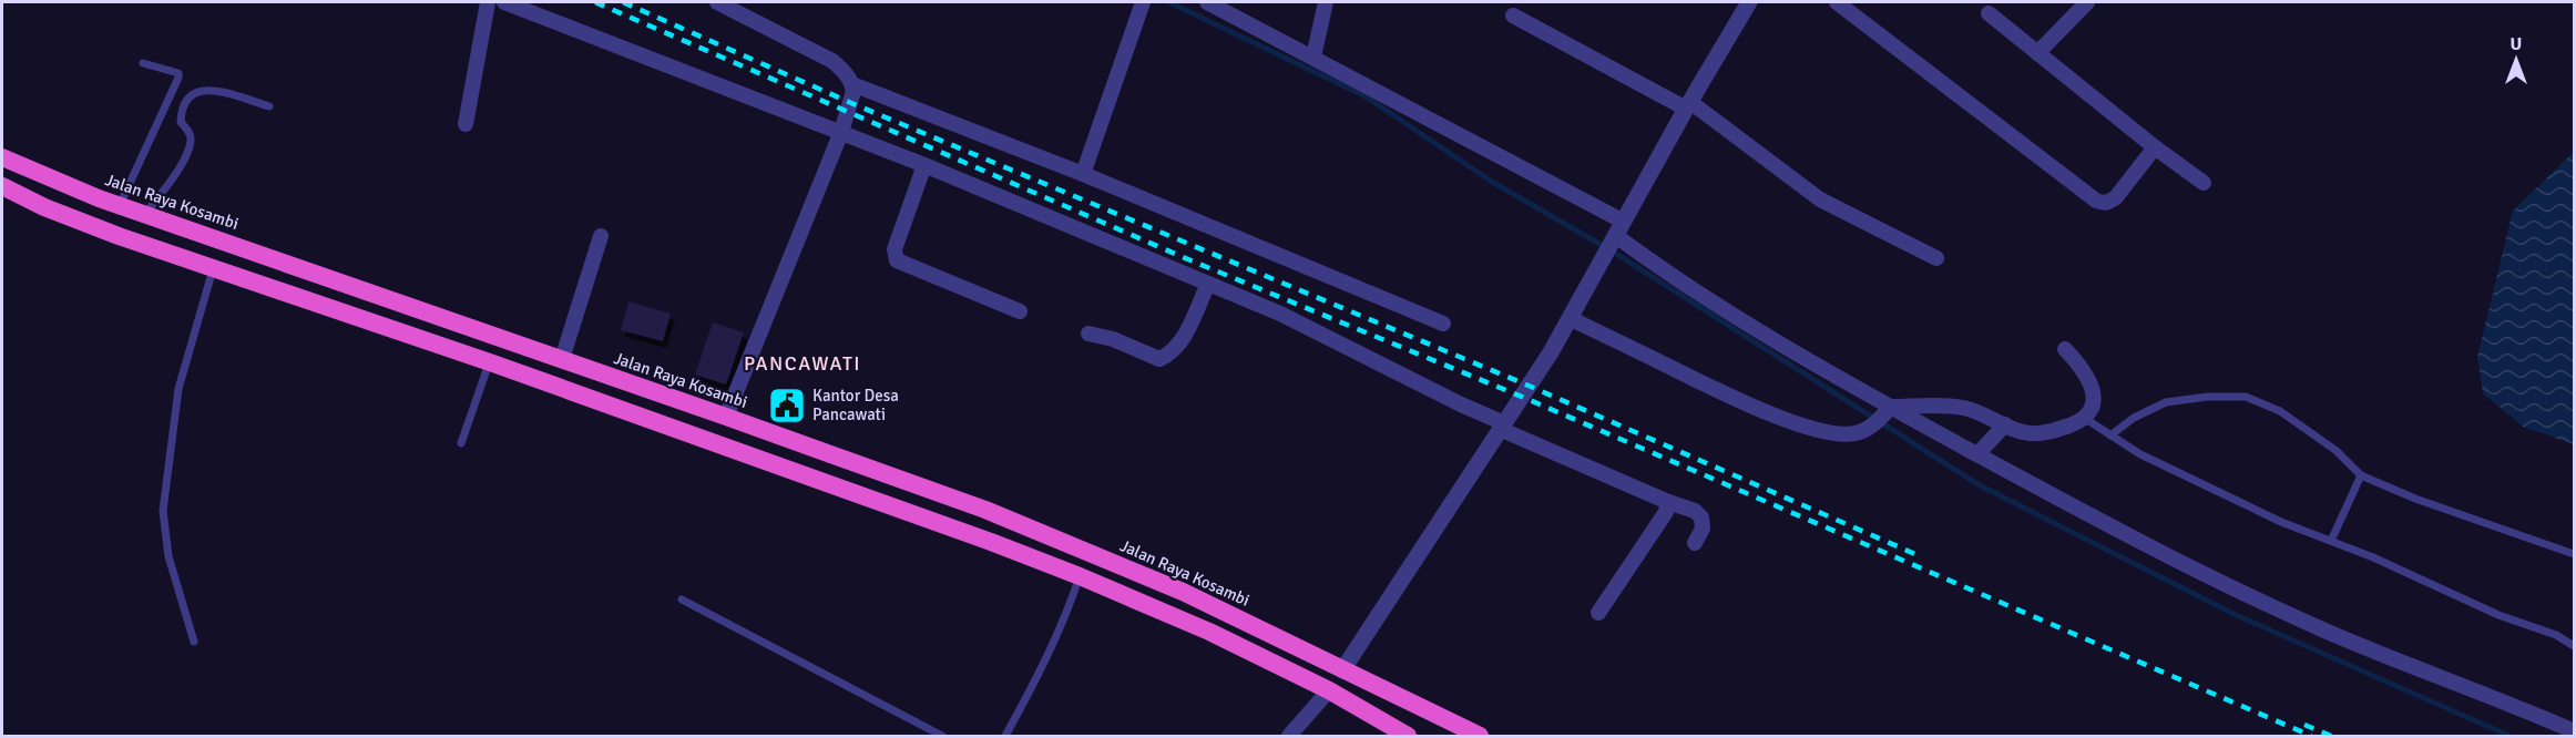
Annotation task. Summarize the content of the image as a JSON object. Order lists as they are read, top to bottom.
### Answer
{
  "streets": {
    "highway": ["Jalan Raya Kosambi"]
  },
  "districts": ["PANCAWATI"],
  "places": {
    "public building": ["Kantor Desa Pancawati"]
  },
  "north": "top"
}
